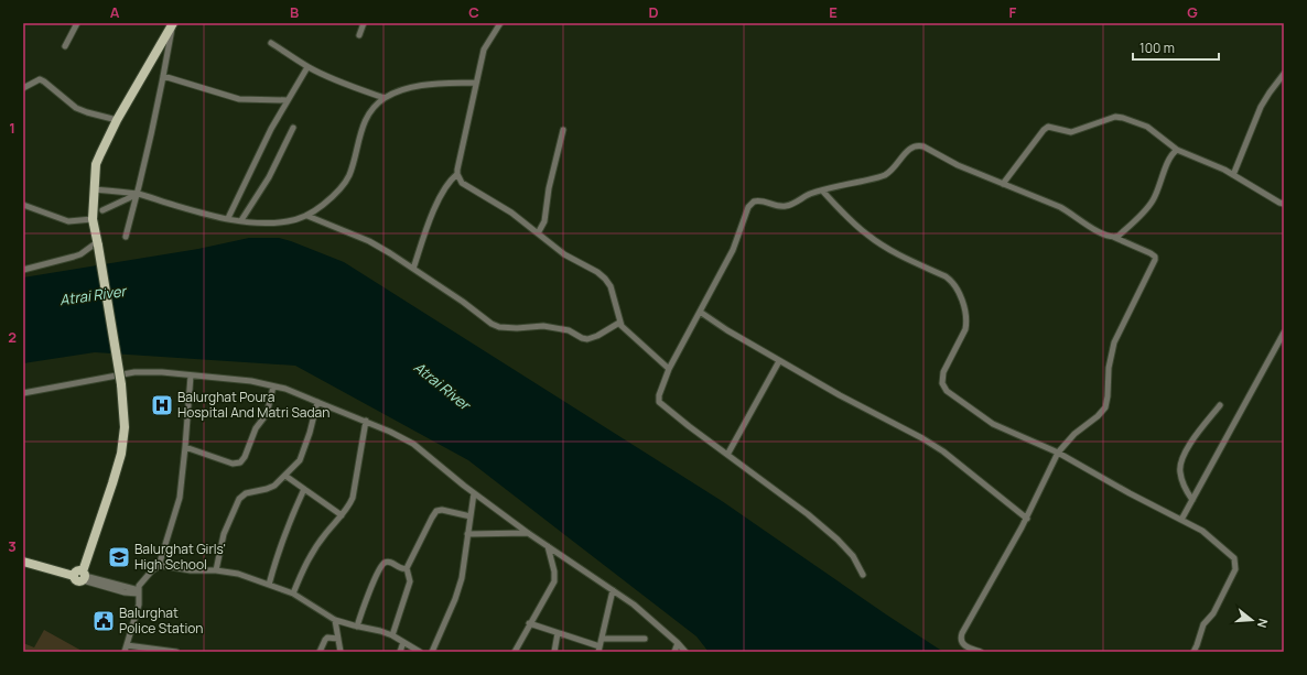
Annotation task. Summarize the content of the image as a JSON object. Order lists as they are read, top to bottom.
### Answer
{
  "water": ["Atrai River"],
  "places": {
    "hospital": ["Balurghat Poura Hospital And Matri Sadan"],
    "school or university": ["Balurghat Girls' High School"],
    "public building": ["Balurghat Police Station"]
  },
  "scale_bar": "100 m",
  "north": "right",
  "grid": {
    "columns": [
      "A",
      "B",
      "C",
      "D",
      "E",
      "F",
      "G"
    ],
    "rows": ["1", "2", "3"]
  }
}
